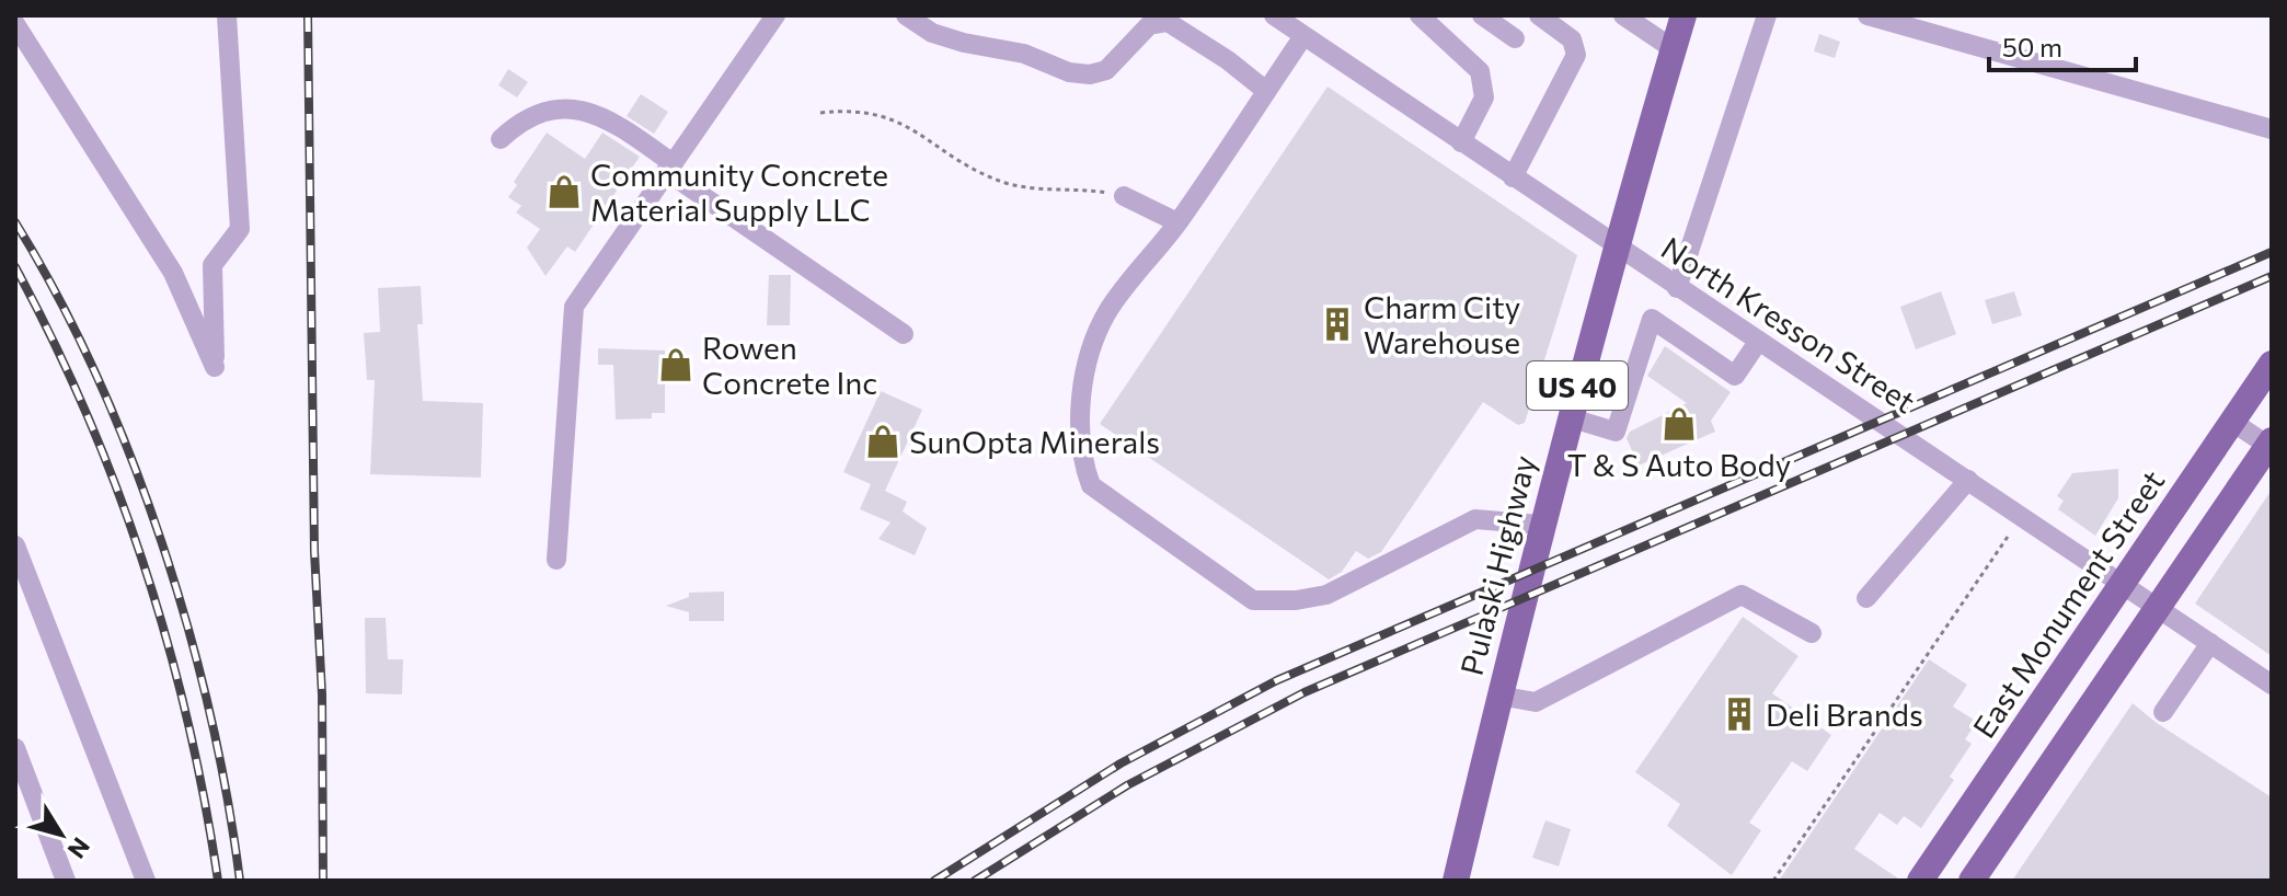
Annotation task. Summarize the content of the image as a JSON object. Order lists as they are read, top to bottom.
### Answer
{
  "streets": {
    "main road": ["US 40", "Pulaski Highway", "East Monument Street"],
    "street": ["North Kresson Street"]
  },
  "crossings": [
    ["North Kresson Street", "Pulaski Highway"],
    ["North Kresson Street", "East Monument Street"]
  ],
  "places": {
    "shop": [
      "Community Concrete Material Supply LLC",
      "Rowen Concrete Inc",
      "T & S Auto Body",
      "SunOpta Minerals"
    ],
    "building": ["Charm City Warehouse", "Deli Brands"]
  },
  "scale_bar": "50 m",
  "north": "bottom right"
}
